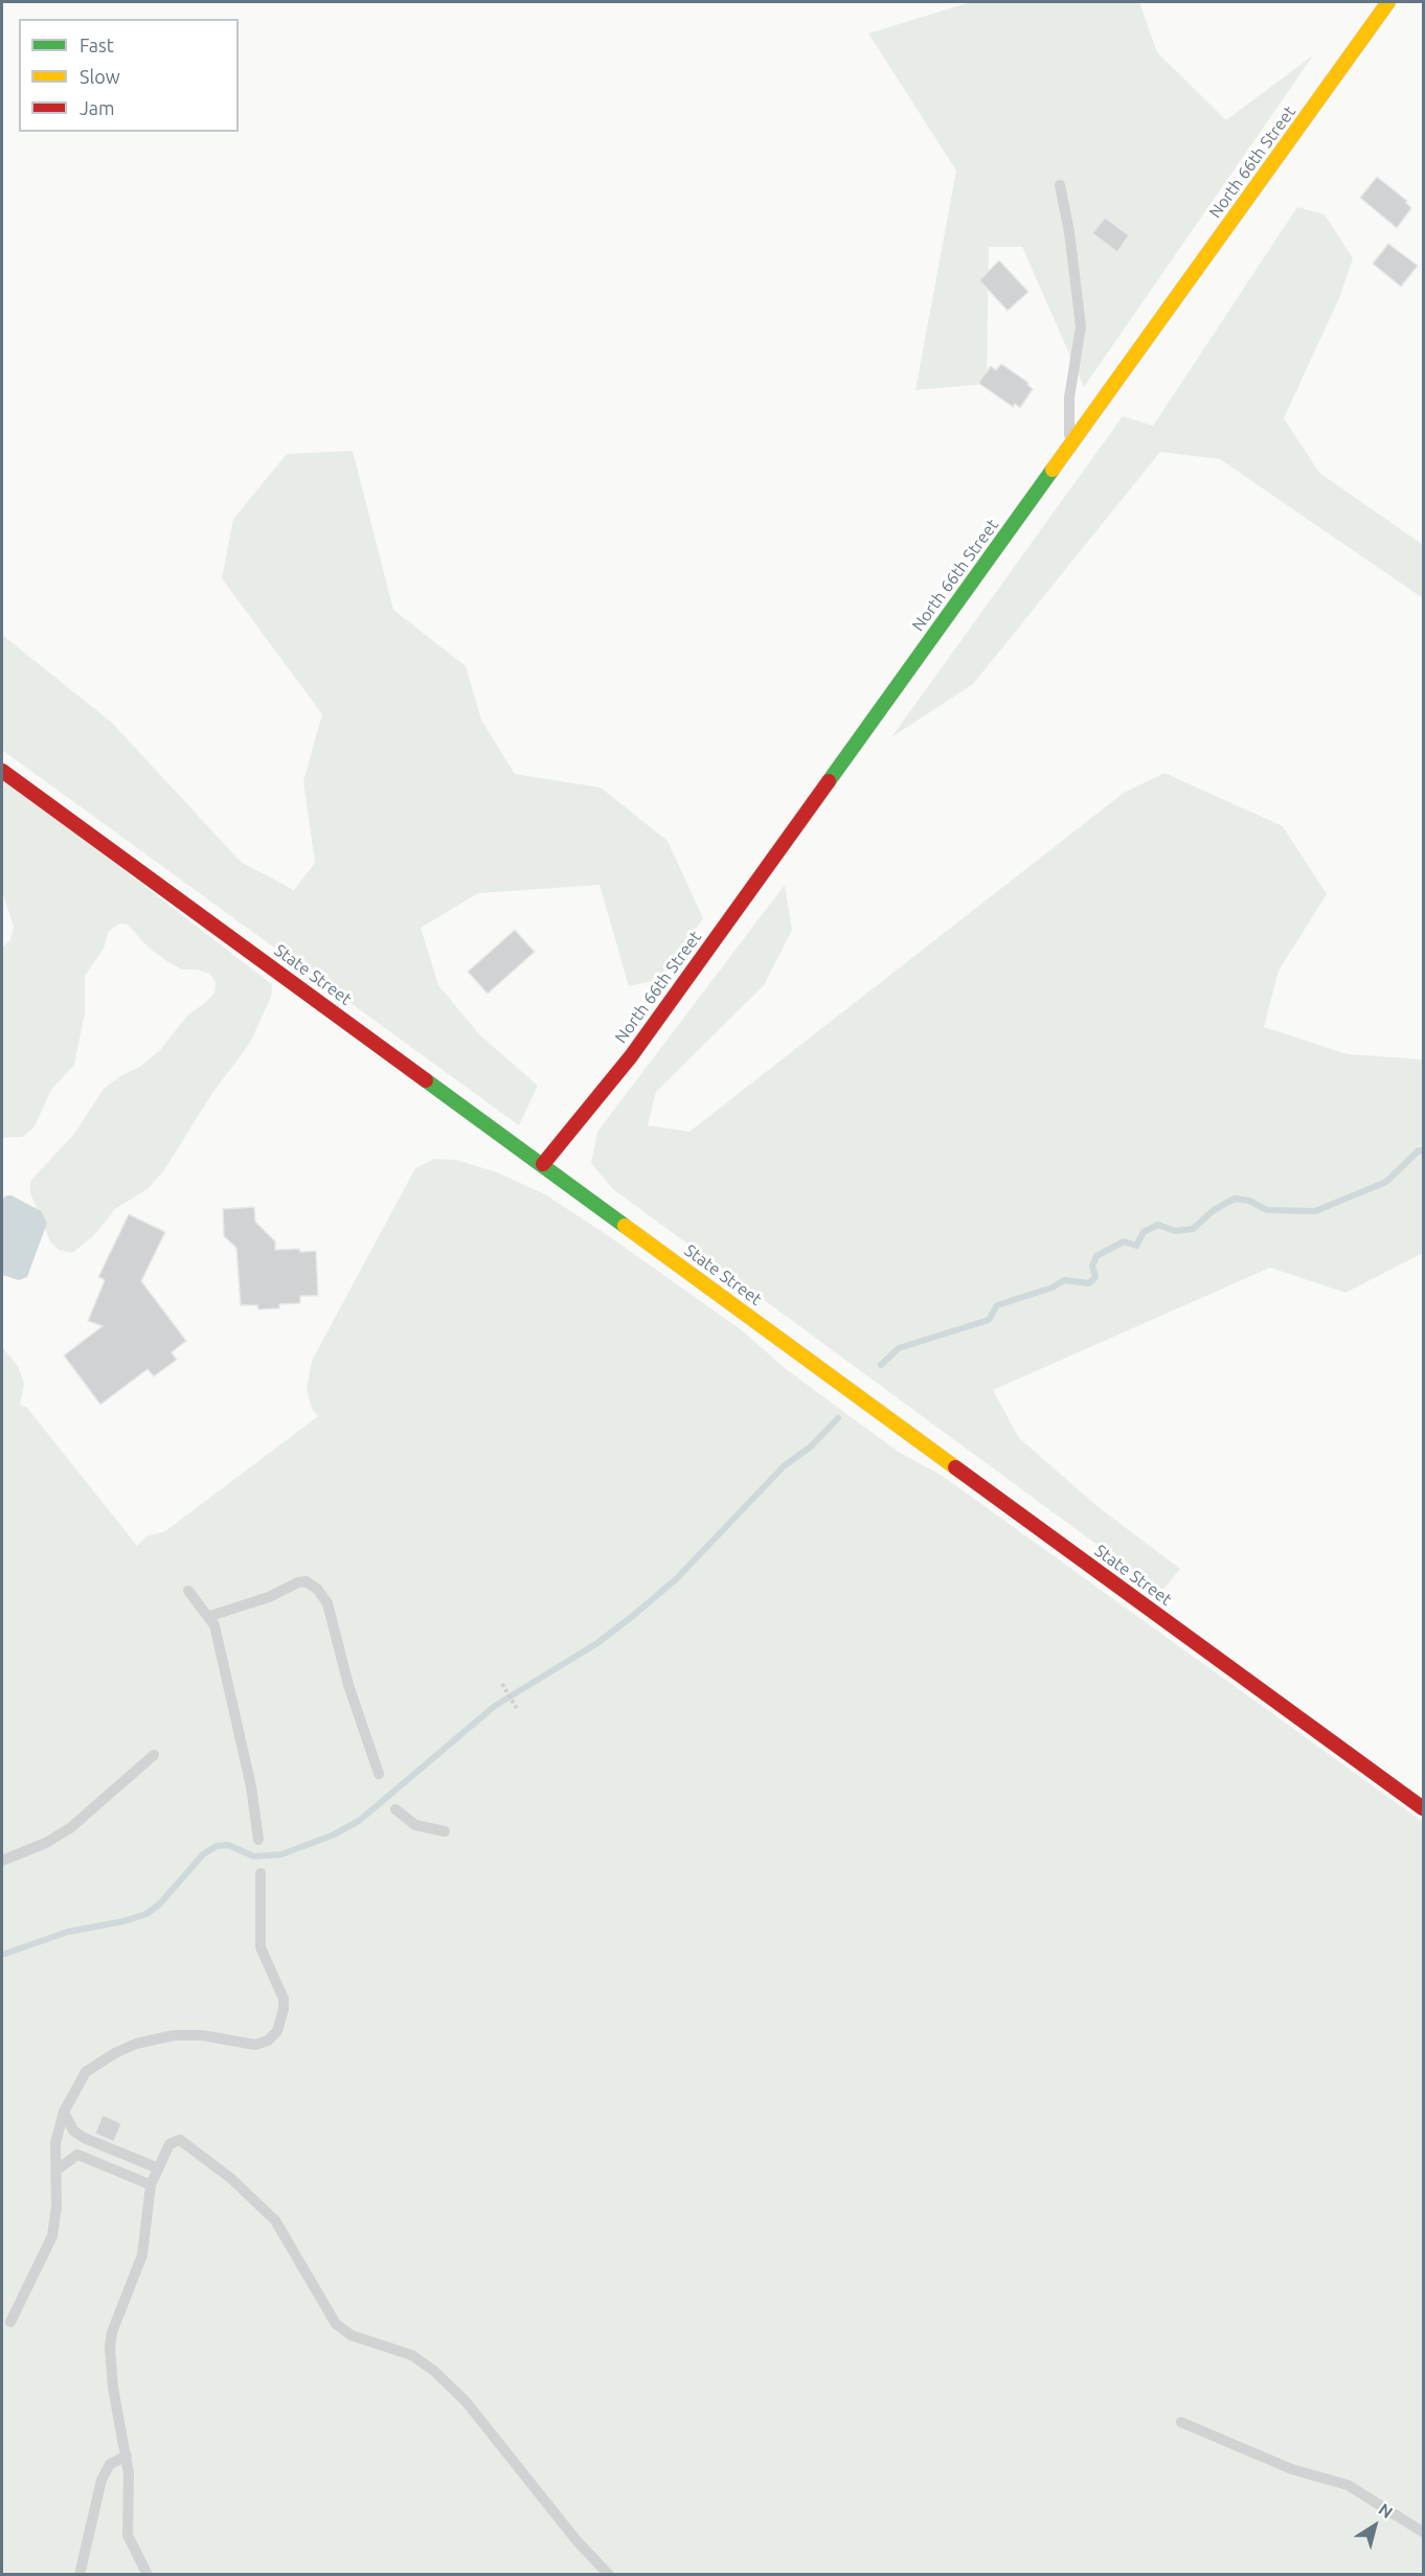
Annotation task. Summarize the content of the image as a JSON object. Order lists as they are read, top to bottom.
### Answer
{
  "streets": {
    "street": ["North 66th Street", "State Street"]
  },
  "crossings": [
    ["North 66th Street", "State Street"]
  ],
  "legend": ["Fast", "Slow", "Jam"],
  "north": "top right"
}
